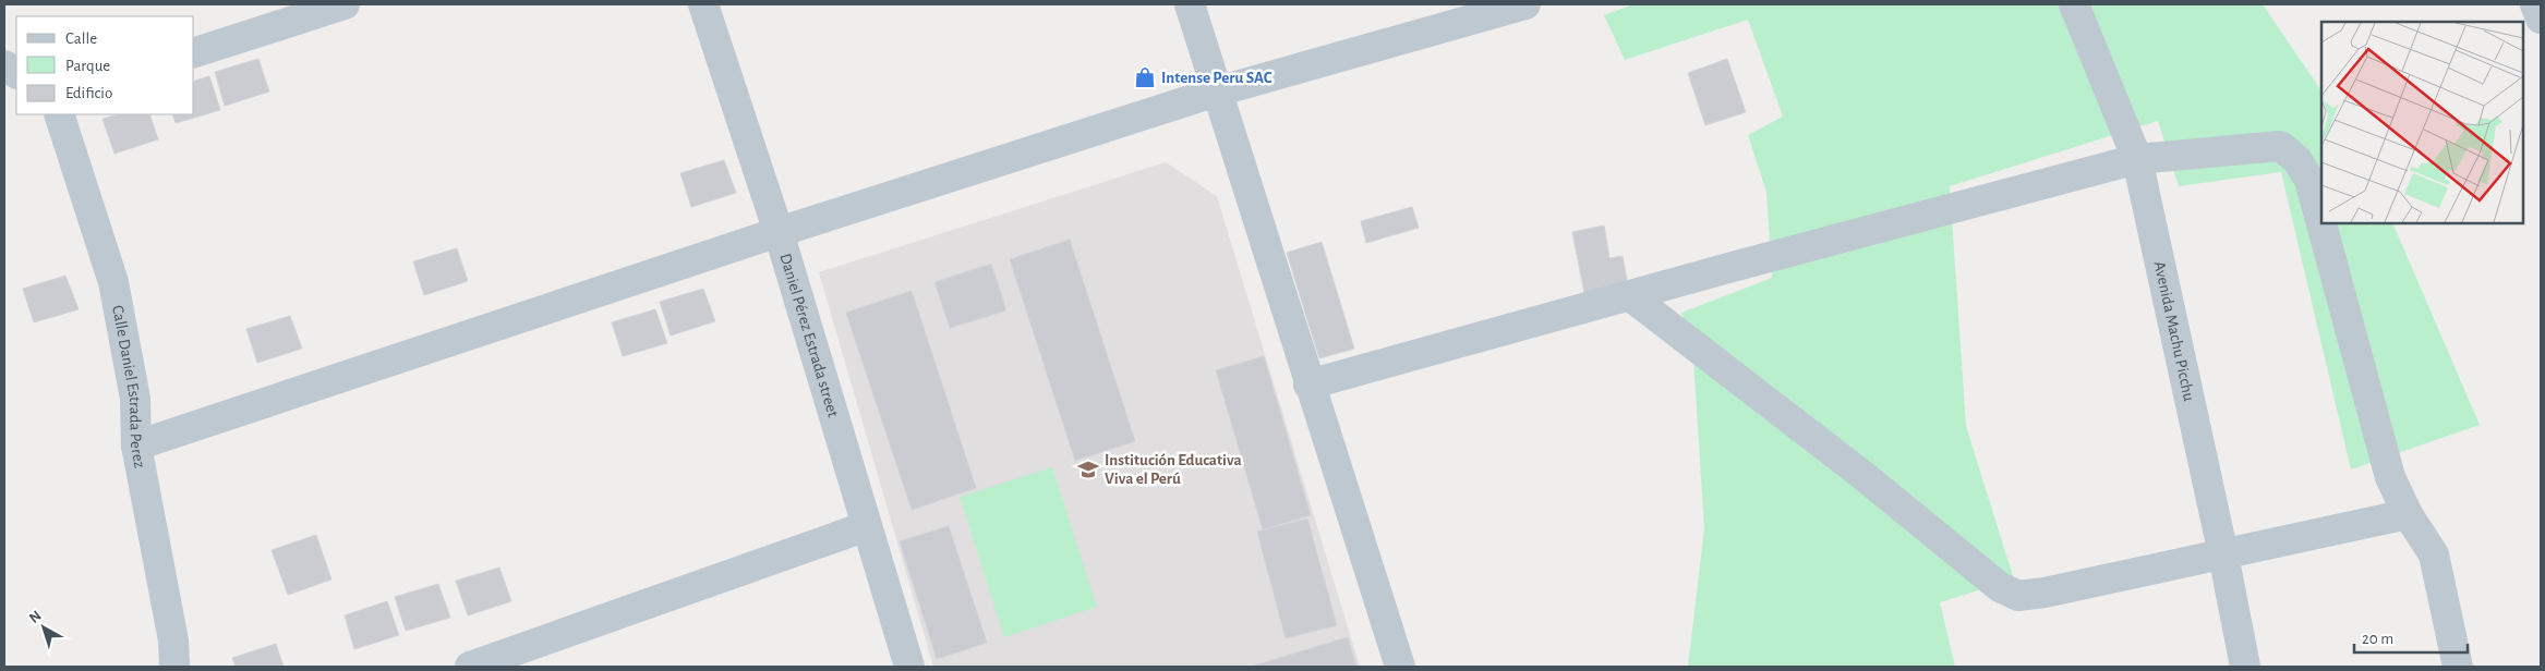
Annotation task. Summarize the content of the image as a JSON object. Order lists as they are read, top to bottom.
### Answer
{
  "streets": {
    "street": ["Avenida Machu Picchu", "Daniel Pérez Estrada street", "Calle Daniel Estrada Perez"]
  },
  "places": {
    "shop": ["Intense Peru SAC"],
    "school or university": ["Institución Educativa Viva el Perú"]
  },
  "legend": ["Calle", "Parque", "Edificio"],
  "scale_bar": "20 m",
  "north": "top left"
}
